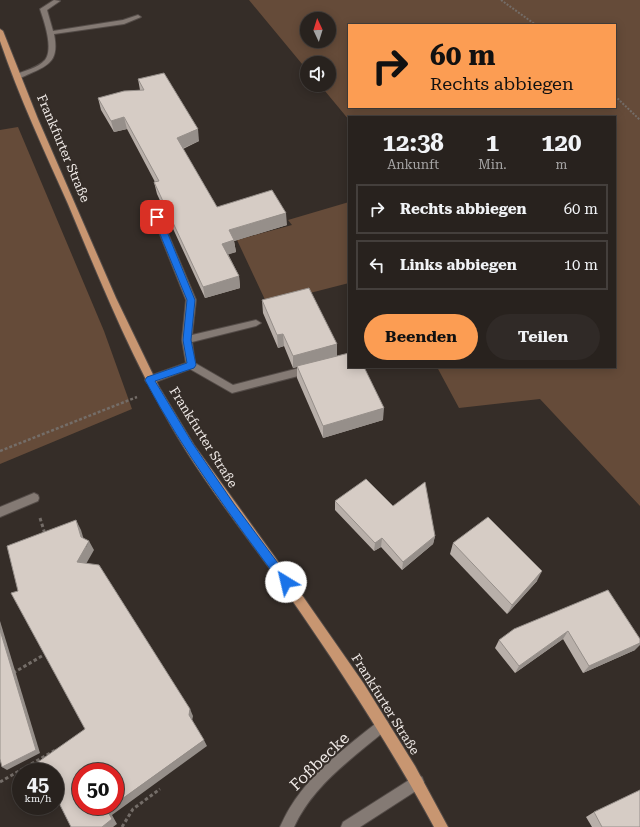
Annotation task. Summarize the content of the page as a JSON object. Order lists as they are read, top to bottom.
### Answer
{
  "streets": {
    "main road": ["Frankfurter Straße"],
    "street": ["Foßbecke"]
  },
  "crossings": [
    ["Frankfurter Straße", "Foßbecke"]
  ],
  "north": "top",
  "page": {
    "turn": ["60 m", "Rechts abbiegen"],
    "eta": [
      "12:38",
      "Ankunft",
      "1",
      "Min.",
      "120",
      "m"
    ],
    "list": [
      {
        "name": "Rechts abbiegen",
        "value": "60 m"
      },
      {
        "name": "Links abbiegen",
        "value": "10 m"
      }
    ],
    "buttons": ["Beenden", "Teilen"],
    "speed": "45 km/h",
    "limit": "50"
  }
}
